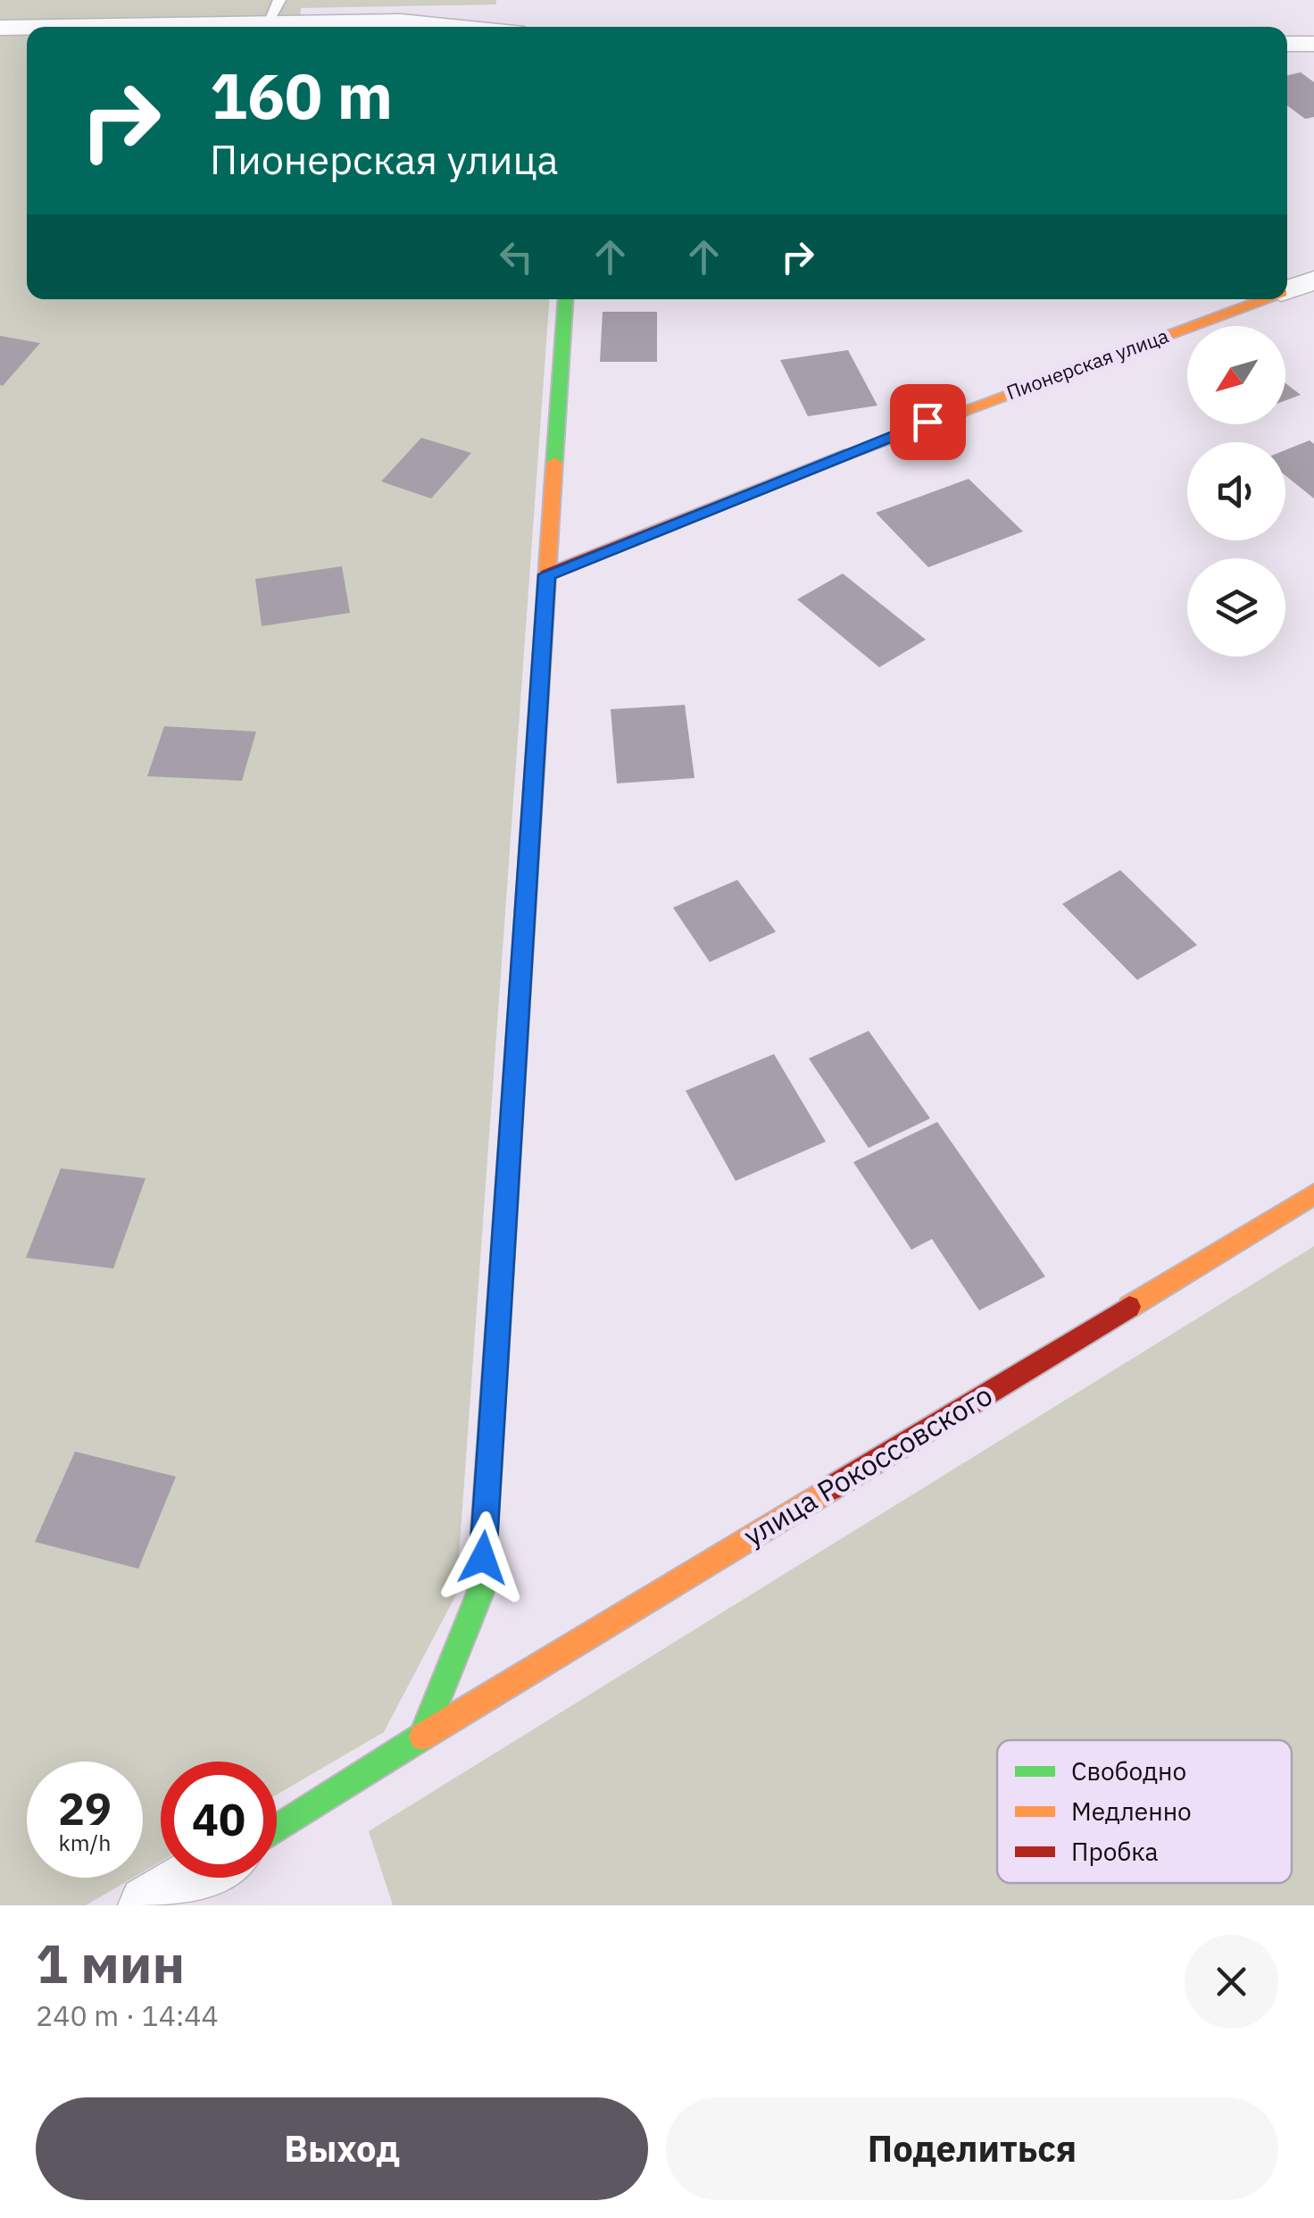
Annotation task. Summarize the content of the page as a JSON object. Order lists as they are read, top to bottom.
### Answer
{
  "streets": {
    "street": ["Пионерская улица", "улица Рокоссовского"]
  },
  "legend": ["Свободно", "Медленно", "Пробка"],
  "north": "bottom left",
  "page": {
    "turn": ["160 m", "Пионерская улица"],
    "speed": "29 km/h",
    "limit": "40",
    "heading": ["1 мин", "240 m · 14:44"],
    "buttons": ["Выход", "Поделиться"]
  }
}
